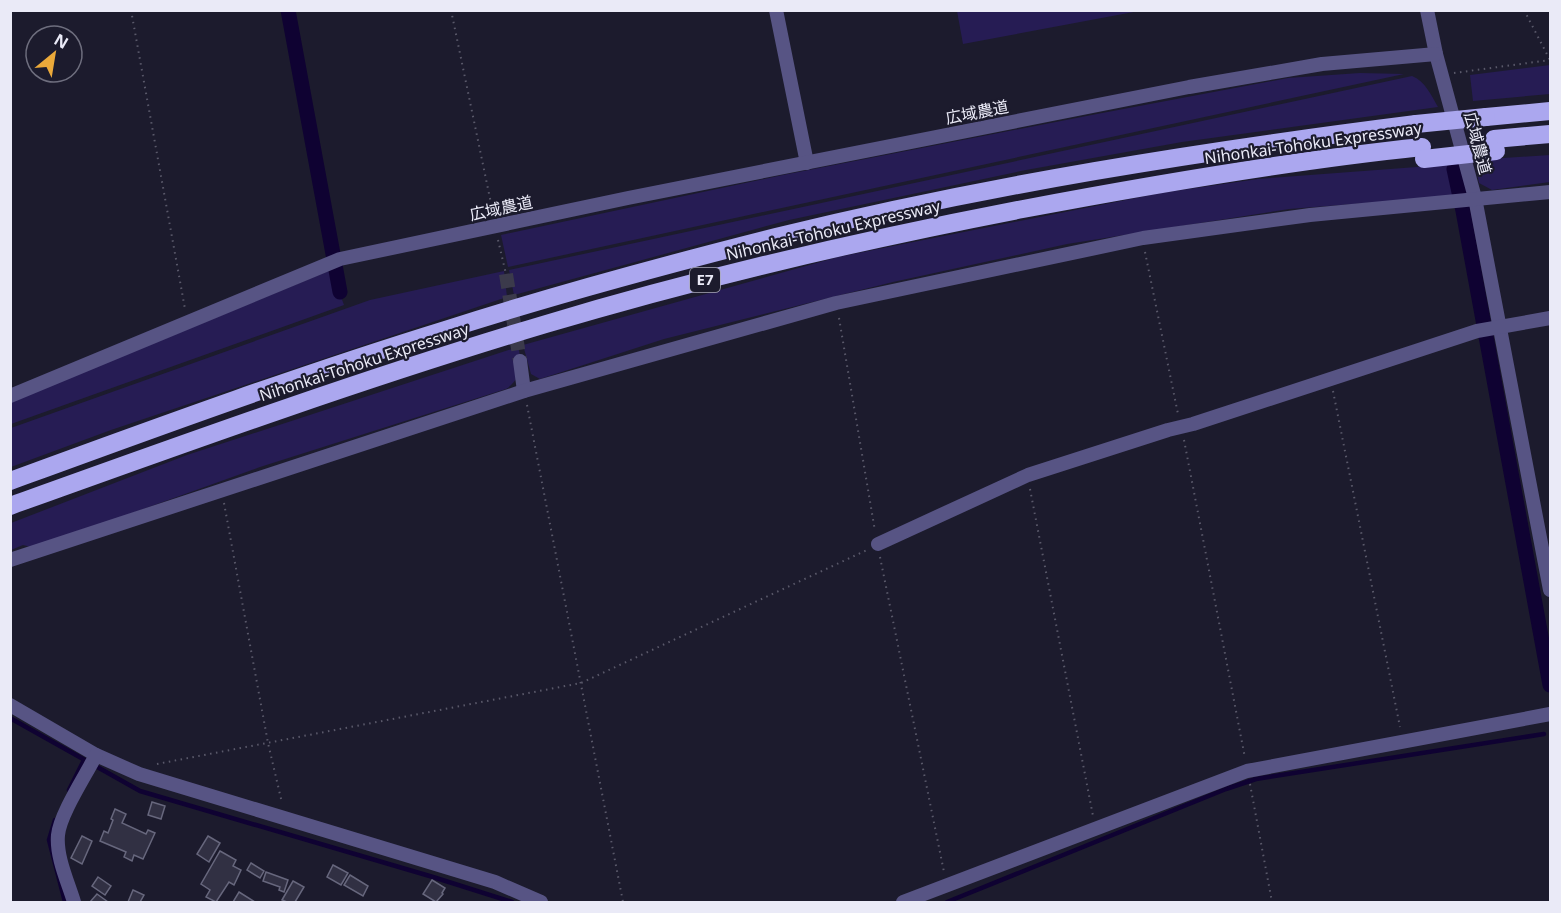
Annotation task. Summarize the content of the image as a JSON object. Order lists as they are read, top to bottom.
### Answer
{
  "streets": {
    "highway": ["Nihonkai-Tohoku Expressway", "E7"],
    "street": ["広域農道"]
  },
  "north": "top right"
}
